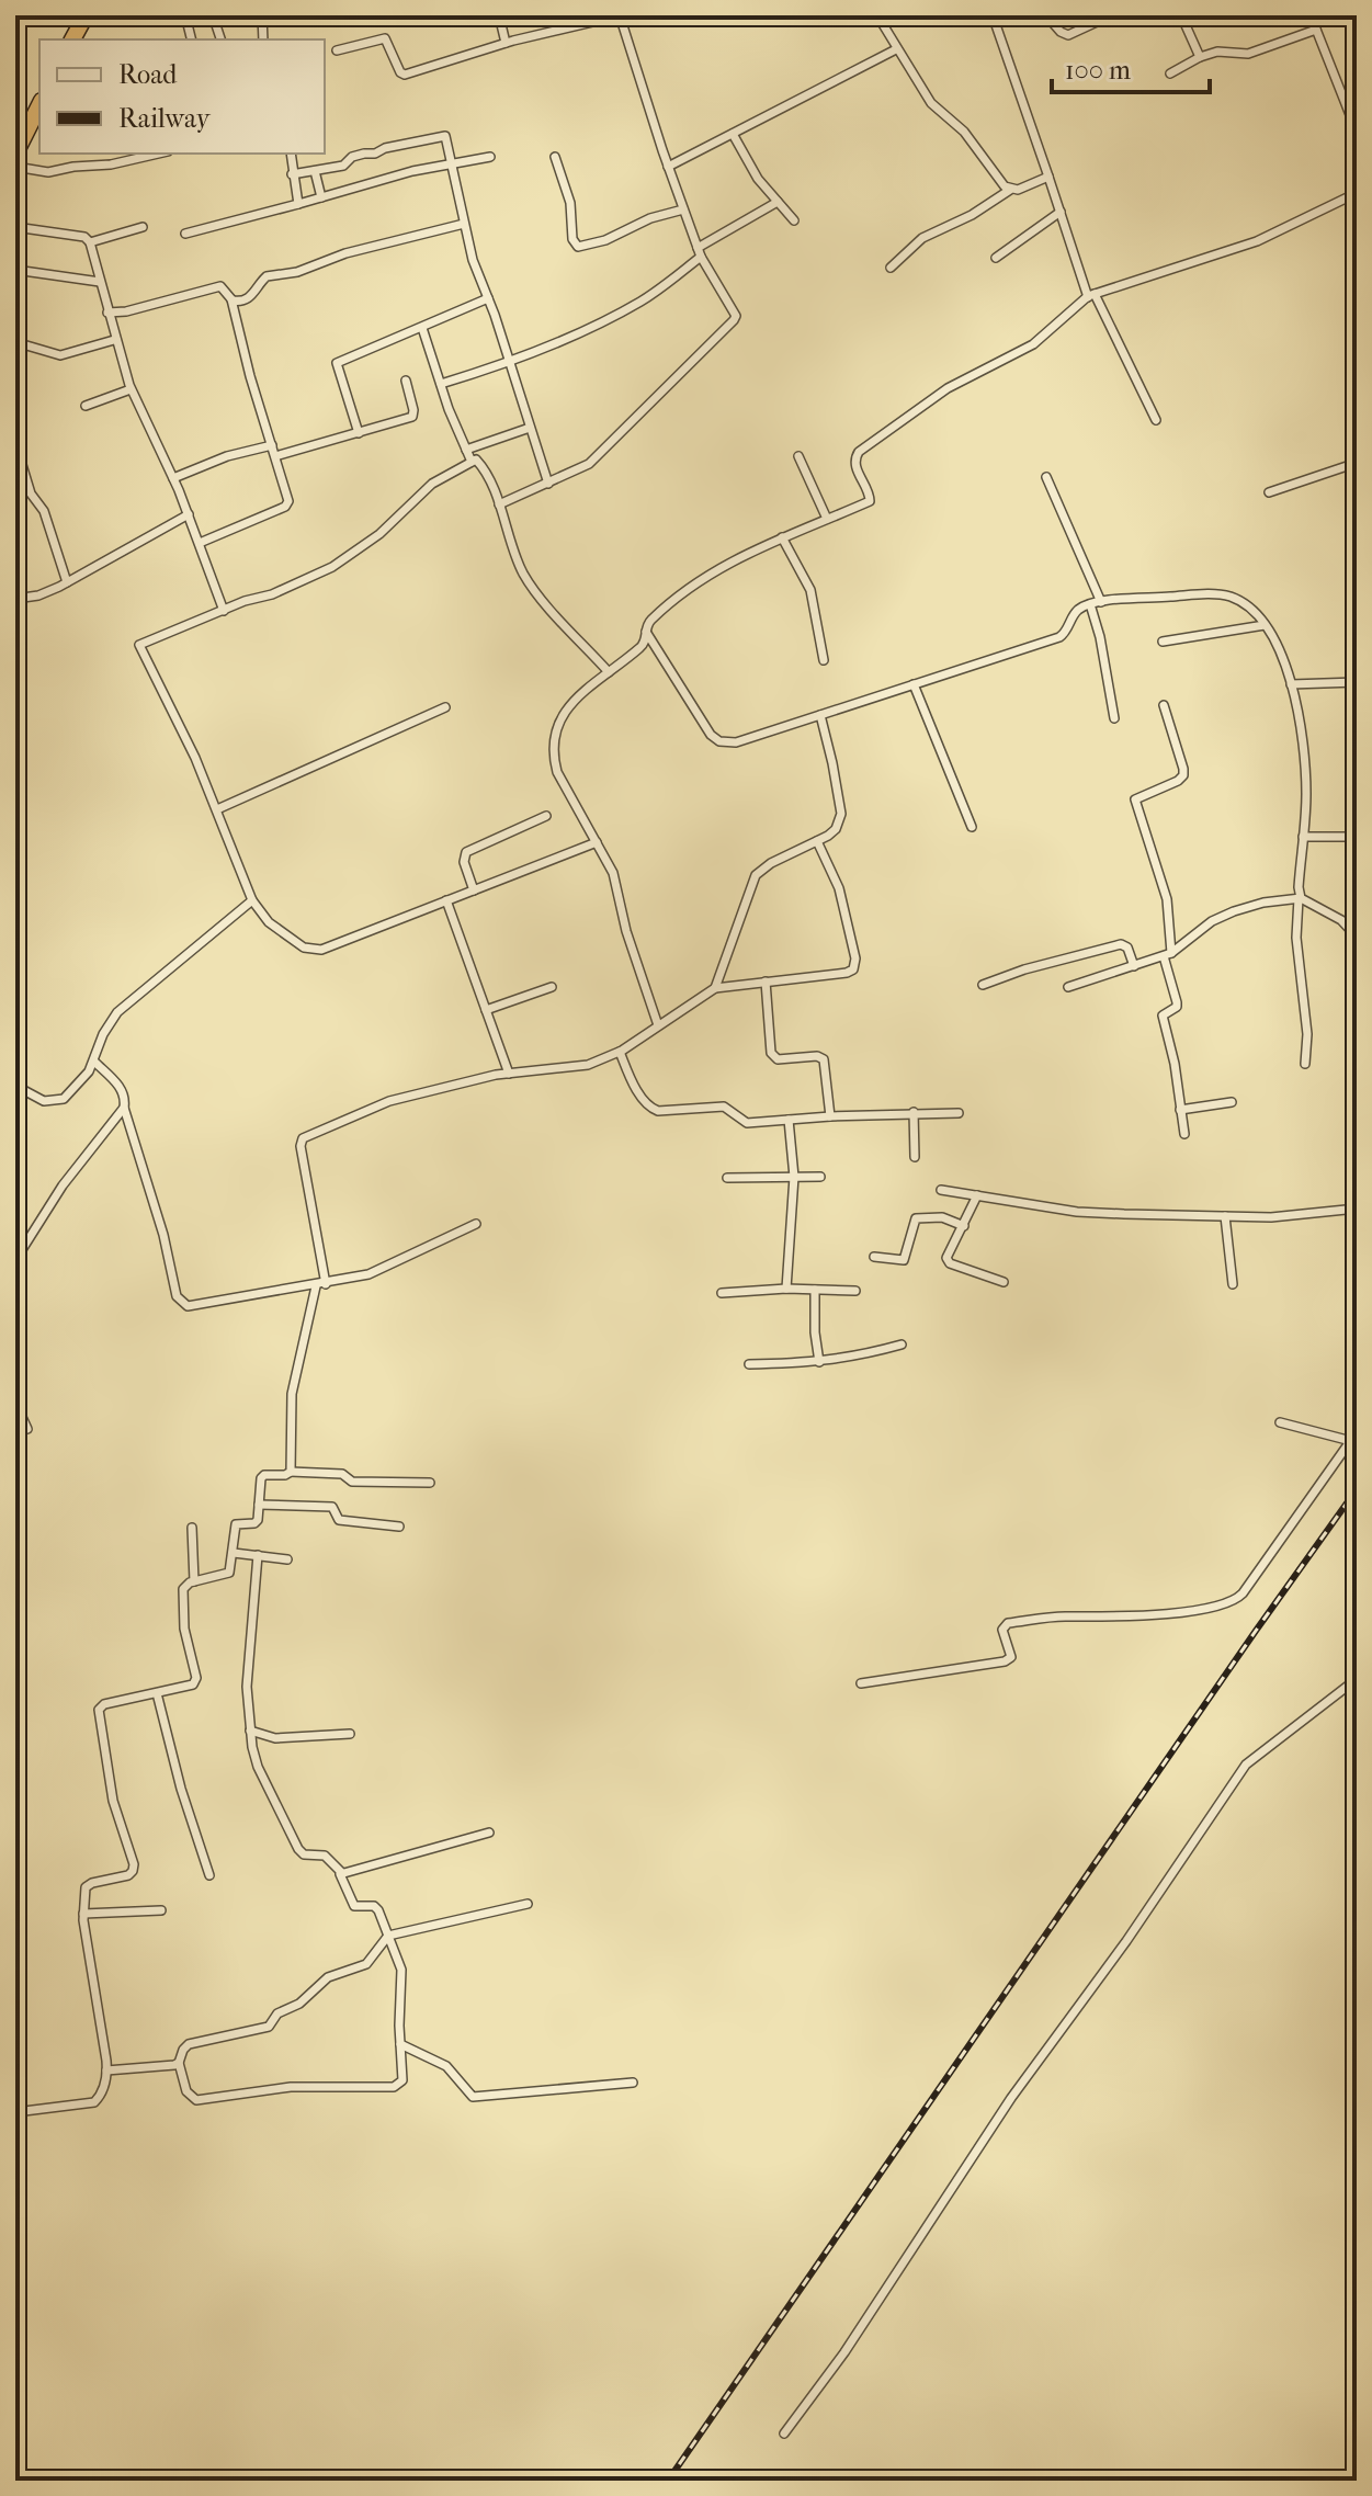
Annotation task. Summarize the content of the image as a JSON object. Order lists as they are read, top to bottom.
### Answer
{
  "legend": ["Road", "Railway"],
  "scale_bar": "100 m"
}
